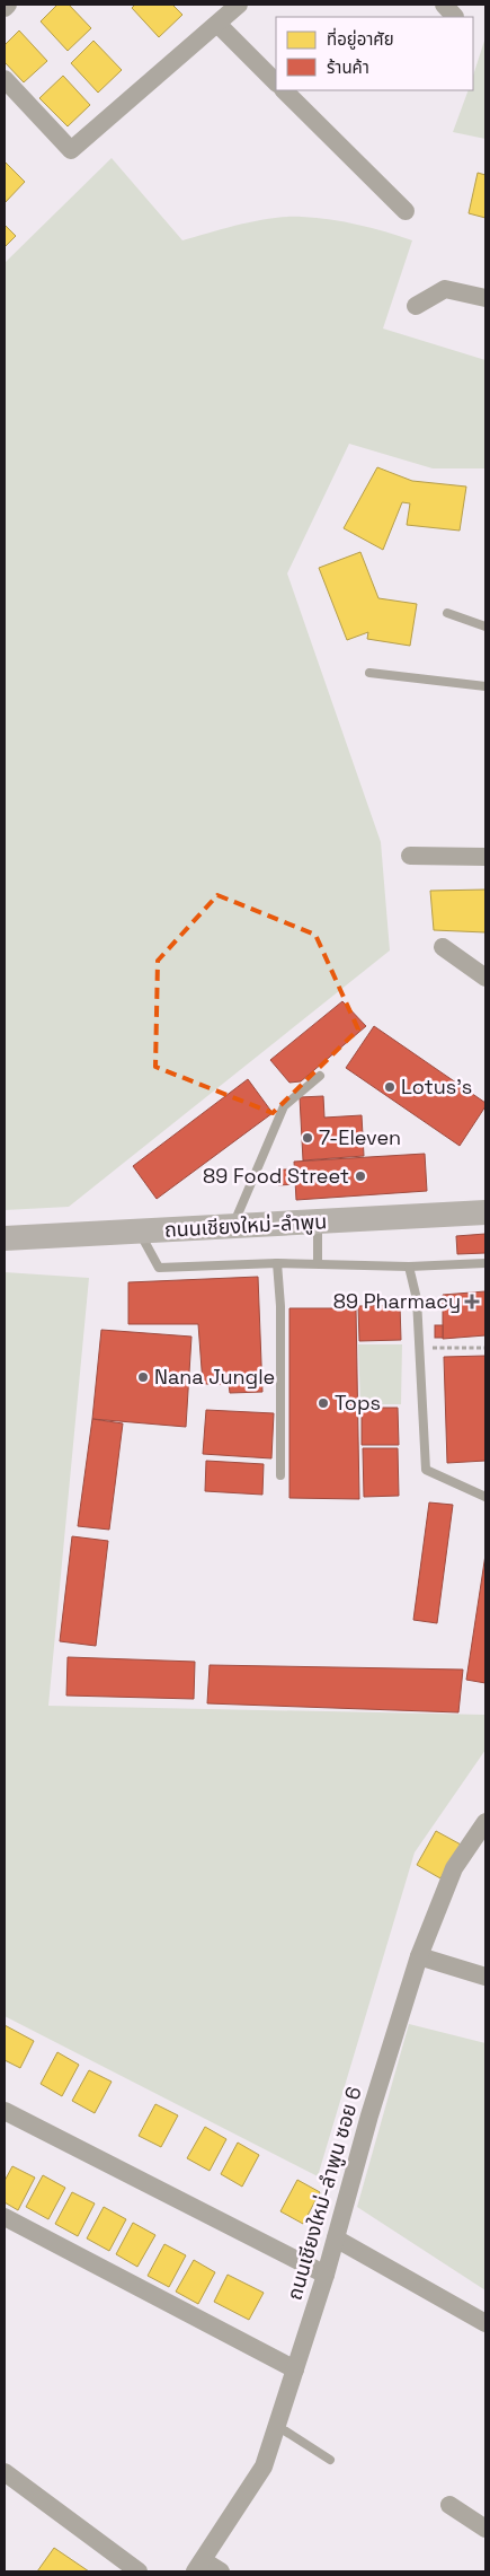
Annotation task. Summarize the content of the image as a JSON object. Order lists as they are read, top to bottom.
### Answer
{
  "streets": {
    "main road": ["ถนนเชียงใหม่-ลำพูน"],
    "street": ["ถนนเชียงใหม่-ลำพูน ซอย 6"]
  },
  "places": {
    "other": [
      "Lotus's",
      "7-Eleven",
      "89 Food Street",
      "Nana Jungle",
      "Tops"
    ],
    "health": ["89 Pharmacy"]
  },
  "legend": ["ที่อยู่อาศัย", "ร้านค้า"]
}
